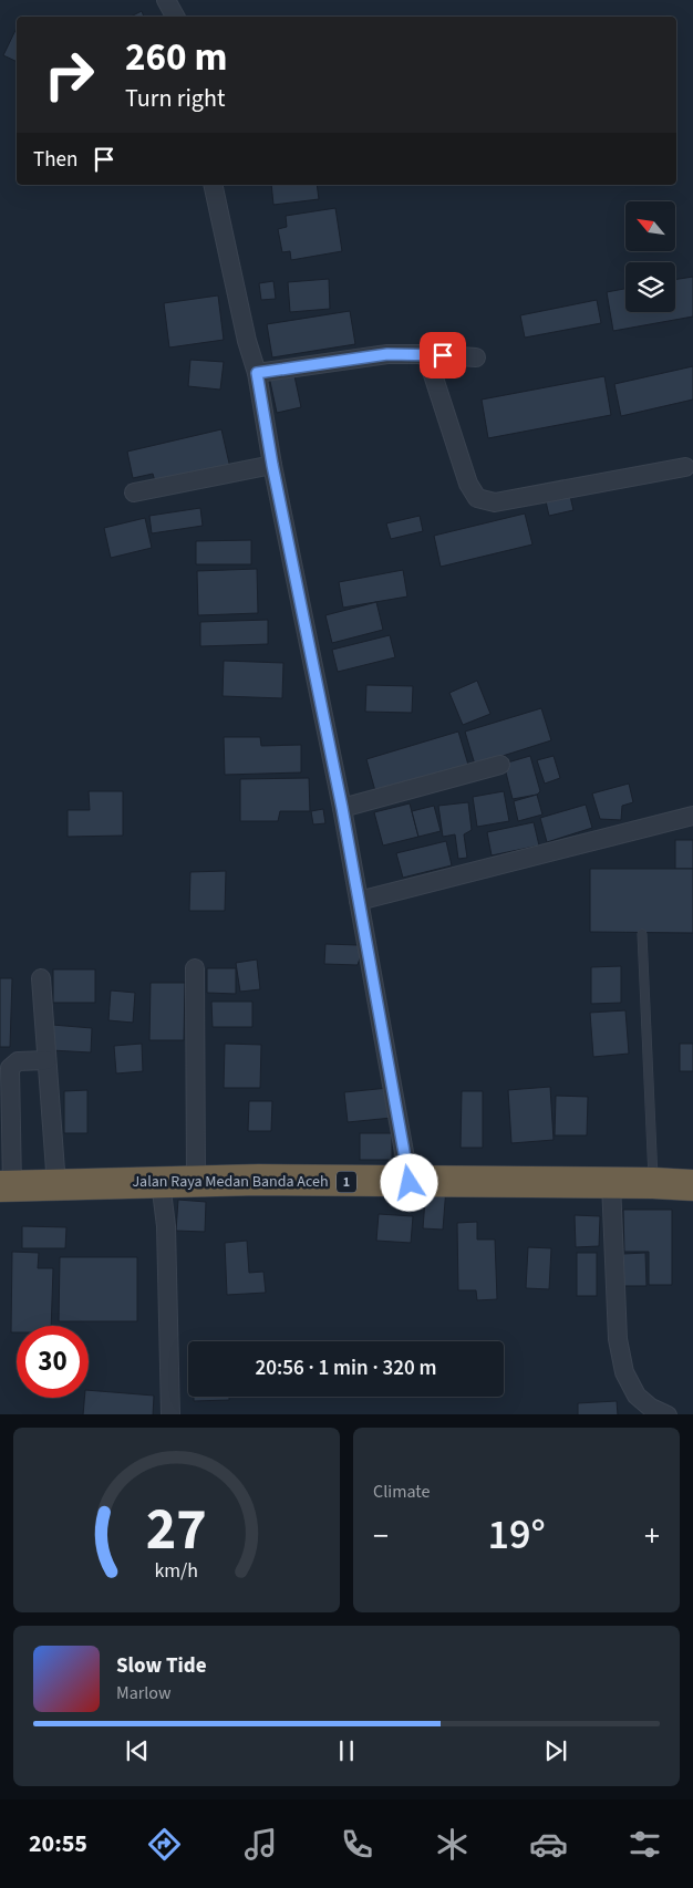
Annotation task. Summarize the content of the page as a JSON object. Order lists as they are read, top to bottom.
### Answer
{
  "streets": {
    "highway": ["Jalan Raya Medan Banda Aceh", "1"]
  },
  "north": "top left",
  "page": {
    "turn": ["260 m", "Turn right"],
    "then": "Then",
    "limit": "30",
    "trip": "20:56 · 1 min · 320 m",
    "tile": "Climate",
    "heat": ["−", "19°", "+"],
    "song": ["Slow Tide", "Marlow"],
    "tabs": "20:55",
    "gauge": ["27", "km/h"]
  }
}
